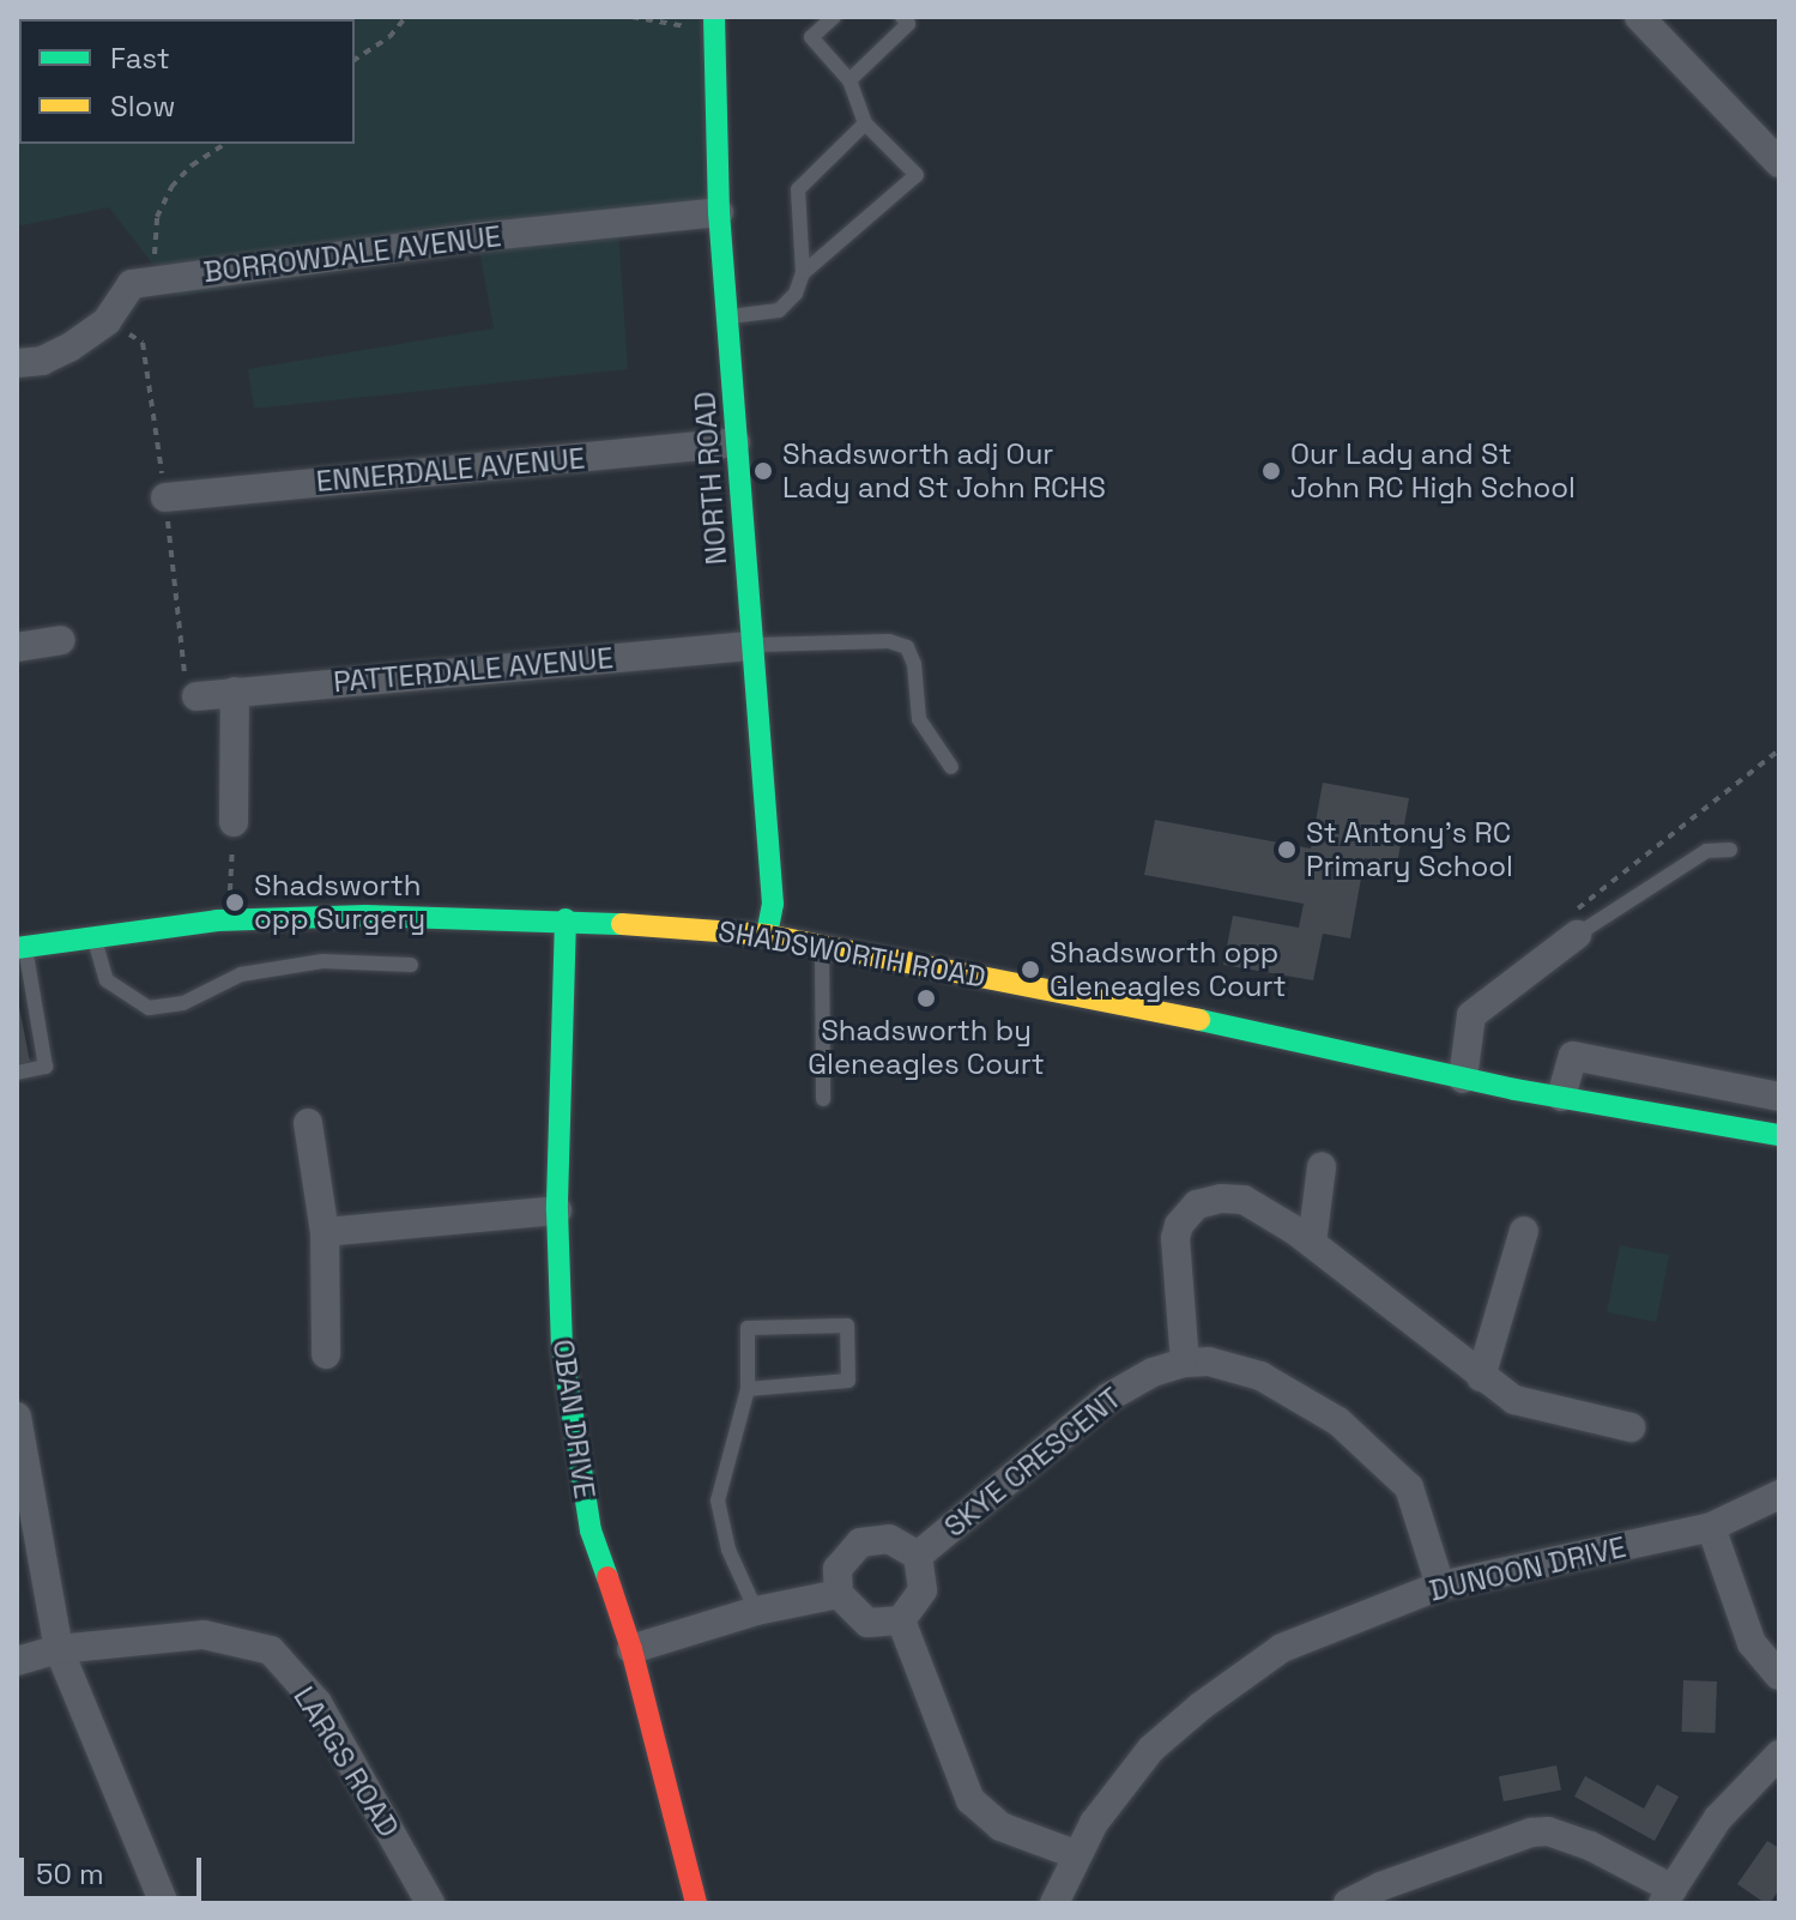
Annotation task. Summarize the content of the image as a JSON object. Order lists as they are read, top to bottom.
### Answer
{
  "streets": {
    "street": [
      "BORROWDALE AVENUE",
      "ENNERDALE AVENUE",
      "NORTH ROAD",
      "PATTERDALE AVENUE",
      "SHADSWORTH ROAD",
      "OBAN DRIVE",
      "SKYE CRESCENT",
      "DUNOON DRIVE",
      "LARGS ROAD"
    ]
  },
  "crossings": [
    ["BORROWDALE AVENUE", "NORTH ROAD"],
    ["ENNERDALE AVENUE", "NORTH ROAD"],
    ["NORTH ROAD", "PATTERDALE AVENUE"],
    ["NORTH ROAD", "SHADSWORTH ROAD"],
    ["SHADSWORTH ROAD", "OBAN DRIVE"],
    ["SKYE CRESCENT", "DUNOON DRIVE"]
  ],
  "places": [
    "Shadsworth adj Our Lady and St John RCHS",
    "Our Lady and St John RC High School",
    "St Antony's RC Primary School",
    "Shadsworth opp Surgery",
    "Shadsworth opp Gleneagles Court",
    "Shadsworth by Gleneagles Court"
  ],
  "legend": ["Fast", "Slow"],
  "scale_bar": "50 m"
}
